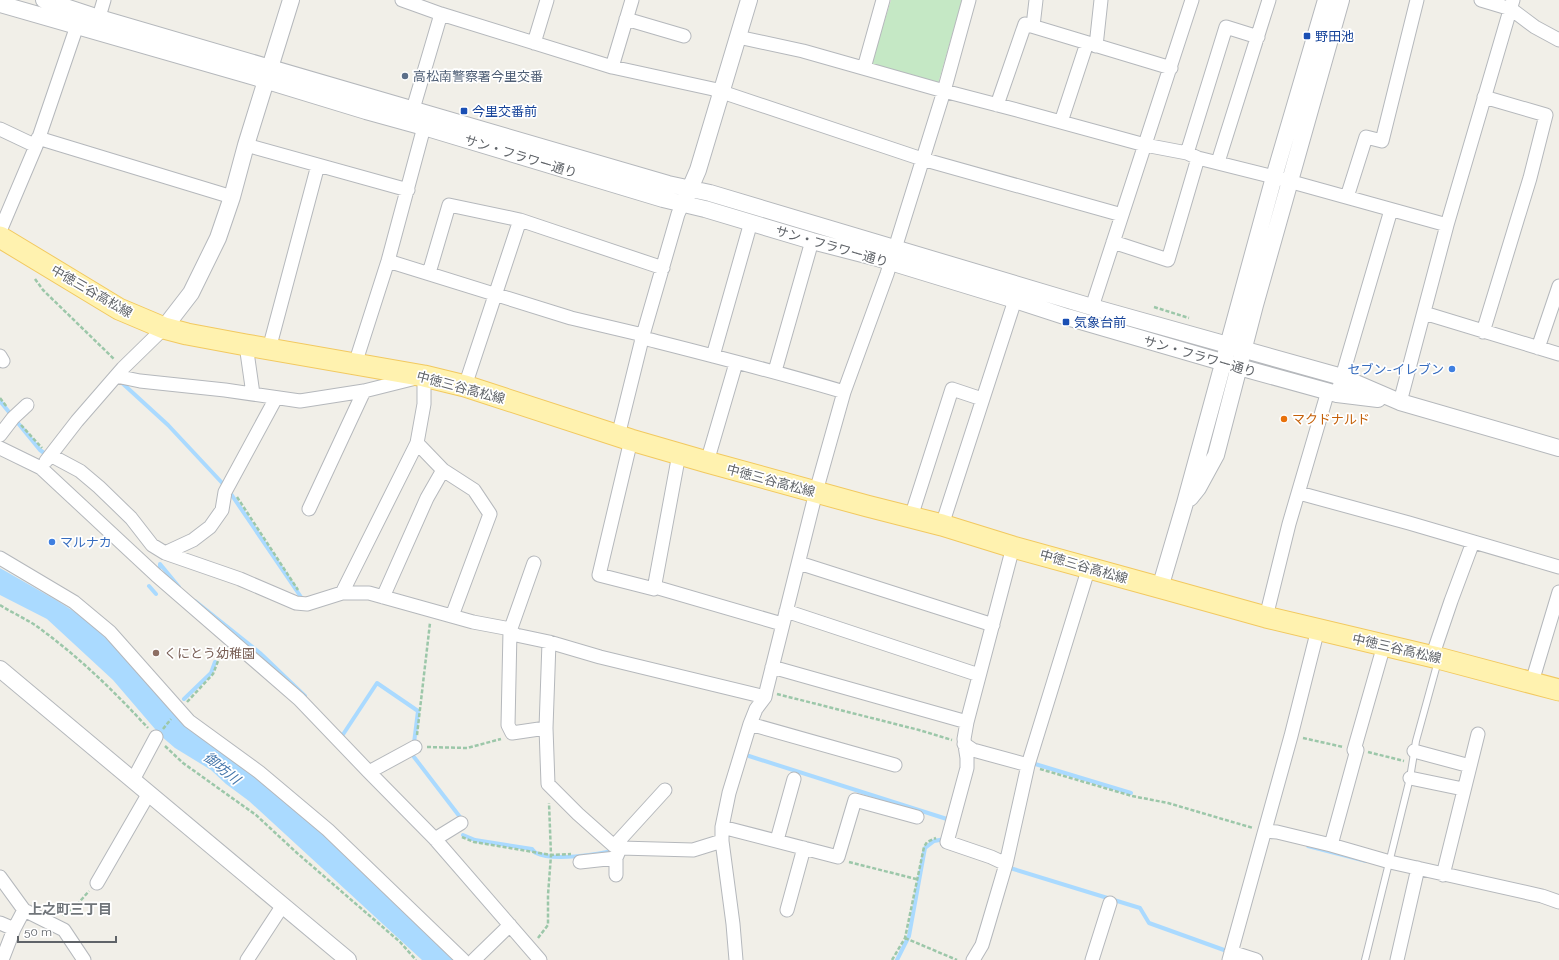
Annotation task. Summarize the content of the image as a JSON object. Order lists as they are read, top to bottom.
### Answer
{
  "streets": {
    "main road": ["中徳三谷高松線"],
    "street": ["サン・フラワー通り"]
  },
  "districts": ["上之町三丁目"],
  "water": ["御坊川"],
  "places": {
    "transit": ["野田池", "今里交番前", "気象台前"],
    "other": [
      "高松南警察署今里交番",
      "セブン-イレブン",
      "マクドナルド",
      "マルナカ",
      "くにとう幼稚園"
    ]
  },
  "scale_bar": "50 m"
}
